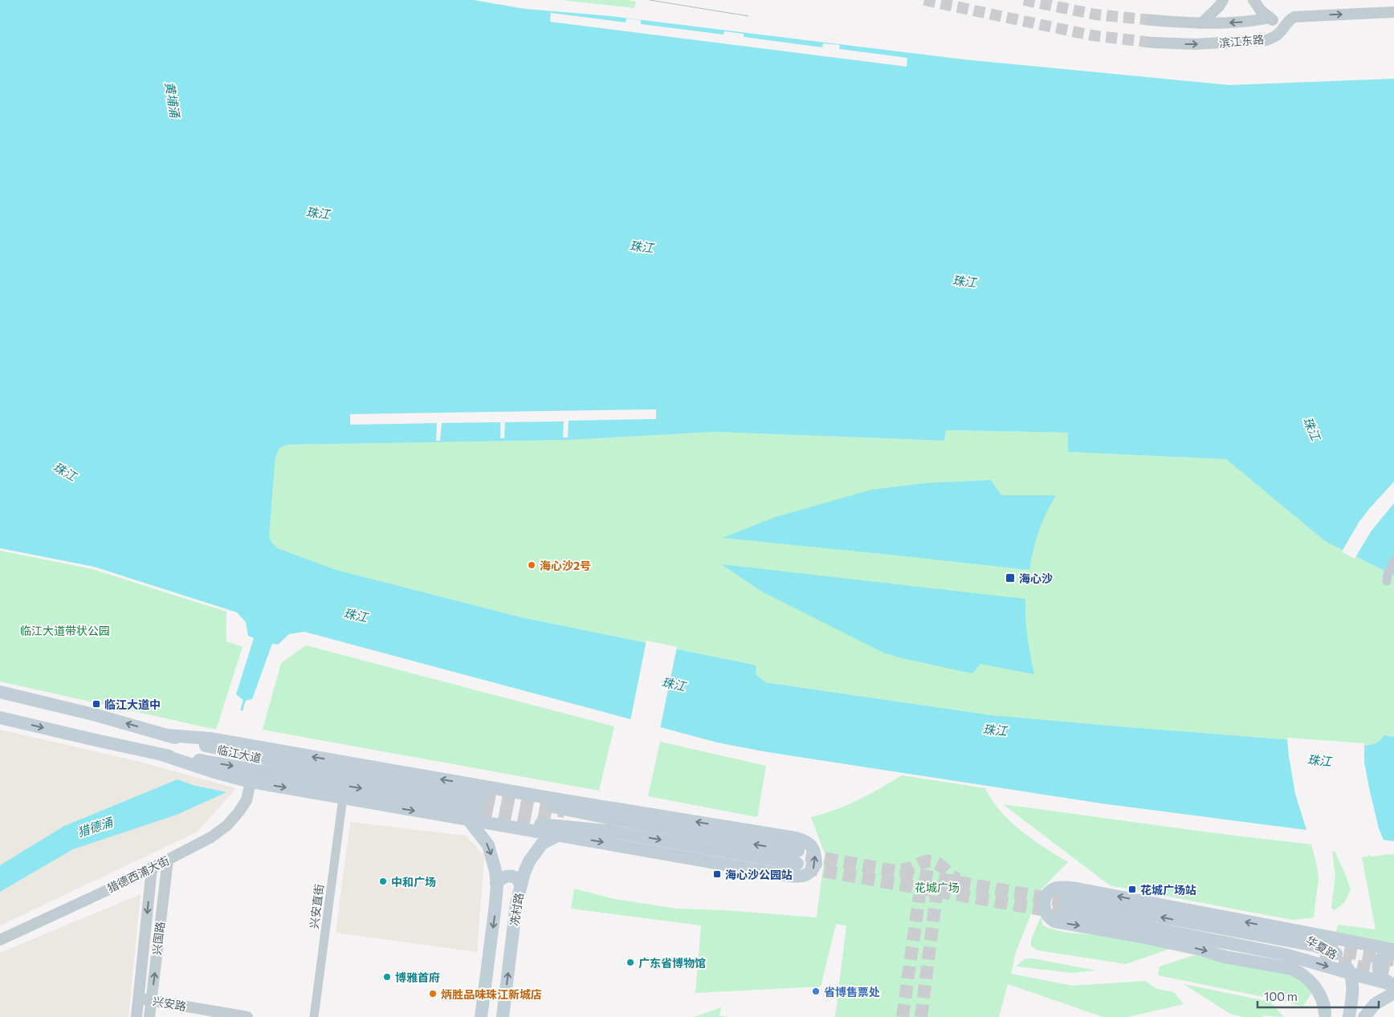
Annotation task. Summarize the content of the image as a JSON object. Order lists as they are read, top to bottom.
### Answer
{
  "streets": {
    "main road": ["临江大道", "冼村路", "华夏路"],
    "street": [
      "滨江东路",
      "猎德西浦大街",
      "兴安直街",
      "兴国路",
      "兴安路"
    ]
  },
  "crossings": [
    ["猎德西浦大街", "兴国路"],
    ["兴国路", "兴安路"]
  ],
  "water": ["黄埔涌", "珠江", "猎德涌"],
  "parks": ["临江大道带状公园", "花城广场"],
  "places": {
    "other": [
      "海心沙2号",
      "中和广场",
      "广东省博物馆",
      "博雅首府",
      "省博售票处",
      "炳胜品味珠江新城店"
    ],
    "transit": [
      "海心沙",
      "临江大道中",
      "海心沙公园站",
      "花城广场站"
    ]
  },
  "scale_bar": "100 m"
}
